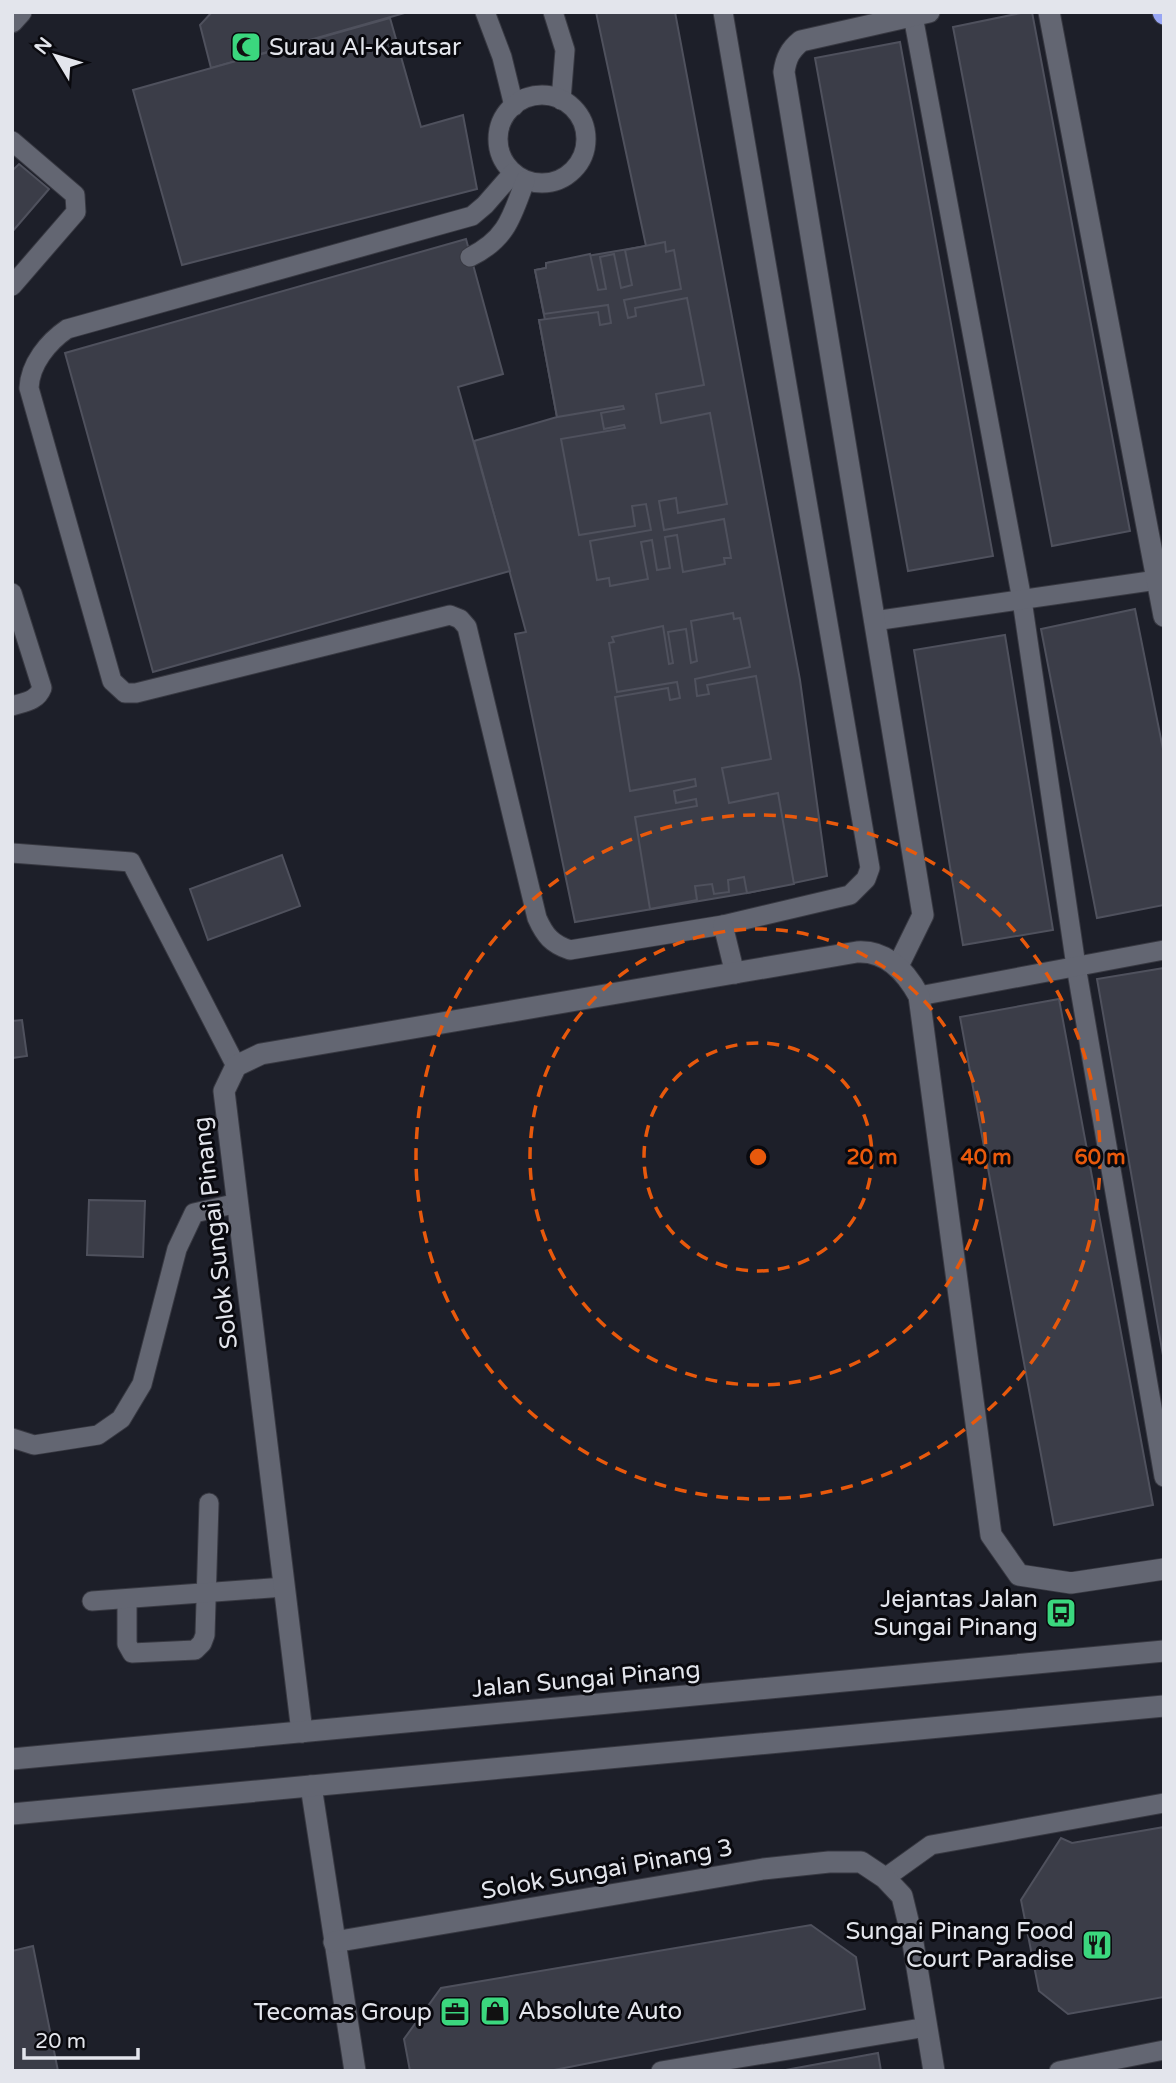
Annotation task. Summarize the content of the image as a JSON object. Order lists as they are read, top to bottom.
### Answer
{
  "streets": {
    "street": ["Solok Sungai Pinang", "Jalan Sungai Pinang", "Solok Sungai Pinang 3"]
  },
  "crossings": [
    ["Solok Sungai Pinang", "Jalan Sungai Pinang"]
  ],
  "places": {
    "mosque": ["Surau Al-Kautsar"],
    "bus stop": ["Jejantas Jalan Sungai Pinang"],
    "restaurant": ["Sungai Pinang Food Court Paradise"],
    "shop": ["Absolute Auto"],
    "office": ["Tecomas Group"]
  },
  "scale_bar": "20 m",
  "north": "top left",
  "rings": ["20 m", "40 m", "60 m"]
}
